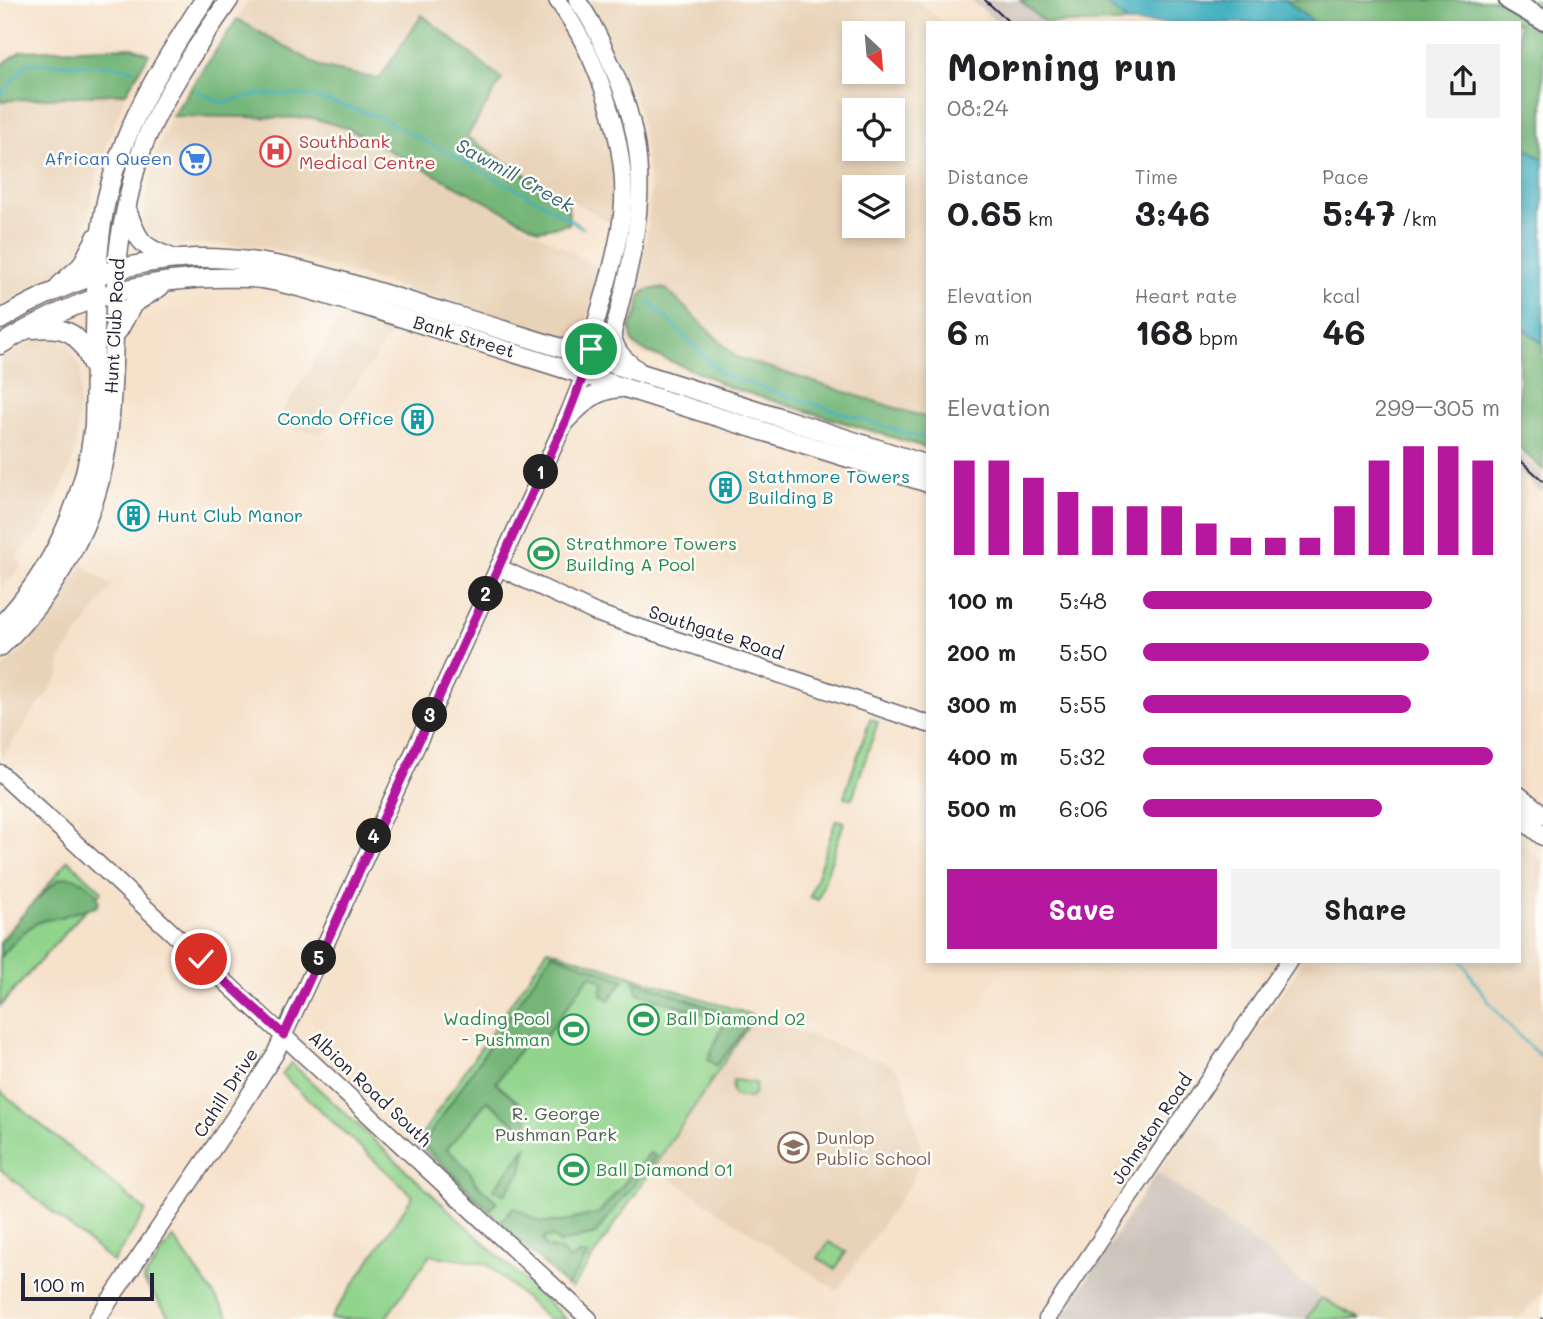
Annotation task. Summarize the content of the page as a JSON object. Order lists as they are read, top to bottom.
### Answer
{
  "streets": {
    "main road": ["Hunt Club Road", "Bank Street"],
    "street": [
      "Southgate Road",
      "Albion Road South",
      "Cahill Drive",
      "Johnston Road"
    ]
  },
  "crossings": [
    ["Hunt Club Road", "Bank Street"],
    ["Bank Street", "Cahill Drive"],
    ["Southgate Road", "Cahill Drive"],
    ["Albion Road South", "Cahill Drive"]
  ],
  "water": ["Sawmill Creek"],
  "parks": ["R. George Pushman Park"],
  "places": {
    "hospital": ["Southbank Medical Centre"],
    "supermarket": ["African Queen"],
    "building": ["Condo Office", "Stathmore Towers Building B", "Hunt Club Manor"],
    "sports": [
      "Strathmore Towers Building A Pool",
      "Ball Diamond 02",
      "Wading Pool - Pushman",
      "Ball Diamond 01"
    ],
    "school or university": ["Dunlop Public School"]
  },
  "scale_bar": "100 m",
  "north": "bottom right",
  "page": {
    "heading": ["Morning run", "08:24"],
    "stats": [
      ["Distance", "0.65 km"],
      ["Time", "3:46"],
      ["Pace", "5:47 /km"],
      ["Elevation", "6 m"],
      ["Heart rate", "168 bpm"],
      ["kcal", "46"]
    ],
    "chart": ["Elevation", "299–305 m"],
    "pins": [
      "1",
      "2",
      "3",
      "4",
      "5"
    ],
    "list": [
      {
        "name": "100 m",
        "note": "5:48"
      },
      {
        "name": "200 m",
        "note": "5:50"
      },
      {
        "name": "300 m",
        "note": "5:55"
      },
      {
        "name": "400 m",
        "note": "5:32"
      },
      {
        "name": "500 m",
        "note": "6:06"
      }
    ],
    "buttons": ["Save", "Share"],
    "scale": "100 m"
  }
}
